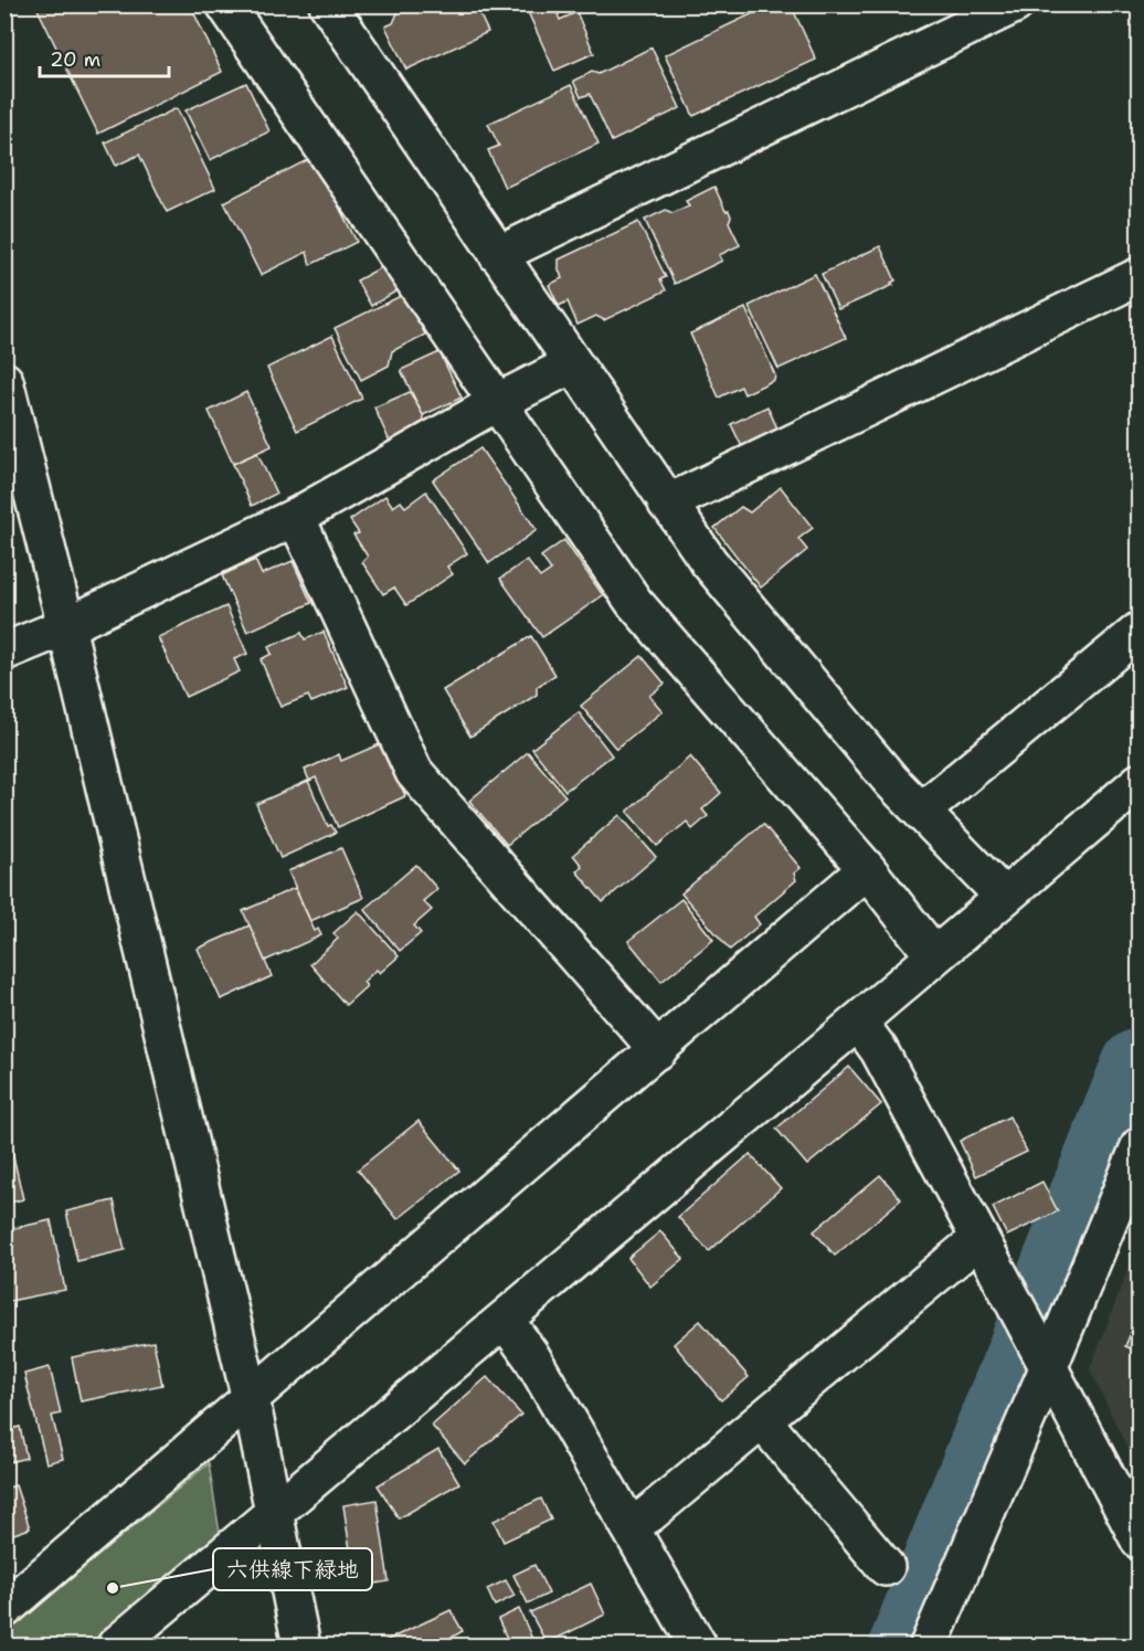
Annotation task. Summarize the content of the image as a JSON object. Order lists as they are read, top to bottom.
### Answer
{
  "places": ["六供線下緑地"],
  "scale_bar": "20 m"
}
